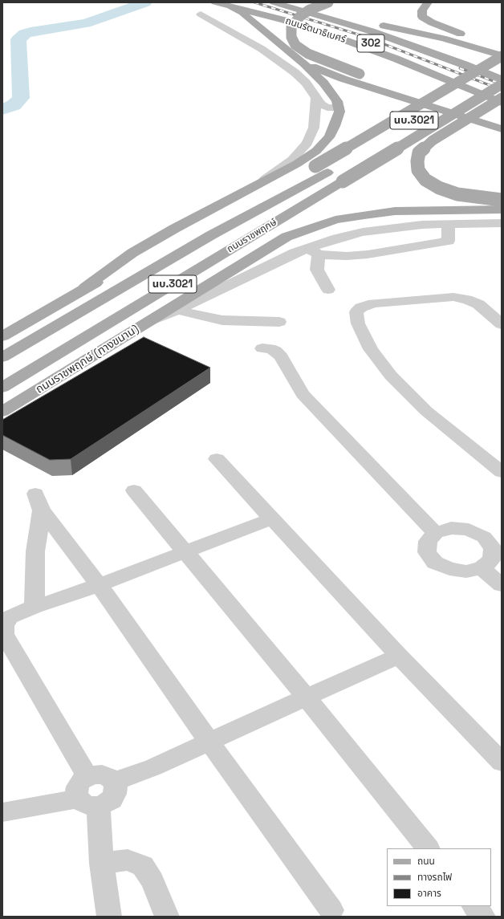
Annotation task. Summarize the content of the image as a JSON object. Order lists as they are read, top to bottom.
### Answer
{
  "streets": {
    "main road": [
      "ถนนรัตนาธิเบศร์",
      "302",
      "นบ.3021",
      "ถนนราชพฤกษ์",
      "ถนนราชพฤกษ์ (ทางขนาน)"
    ]
  },
  "legend": ["ถนน", "ทางรถไฟ", "อาคาร"]
}
